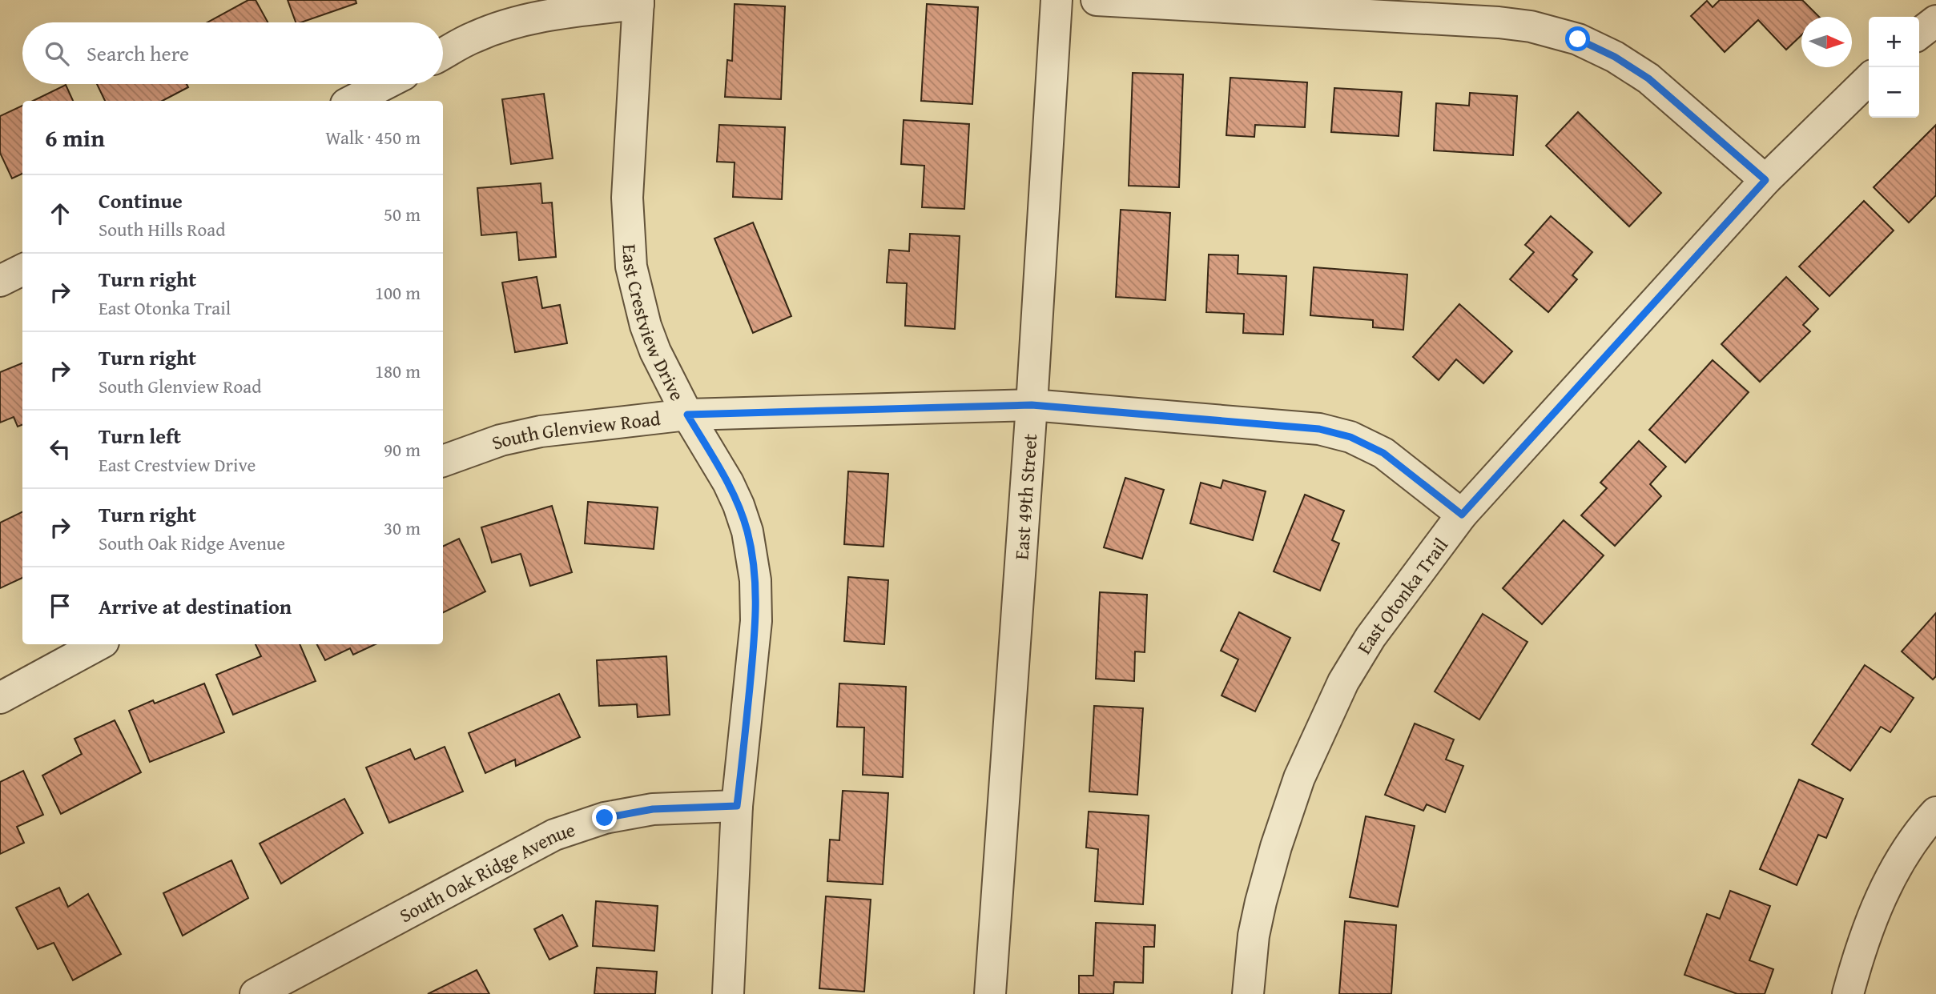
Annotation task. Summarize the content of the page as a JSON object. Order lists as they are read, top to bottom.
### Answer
{
  "streets": {
    "street": [
      "East Crestview Drive",
      "South Glenview Road",
      "East 49th Street",
      "East Otonka Trail",
      "South Oak Ridge Avenue"
    ]
  },
  "crossings": [
    ["East Crestview Drive", "South Glenview Road"],
    ["East Crestview Drive", "South Oak Ridge Avenue"],
    ["South Glenview Road", "East 49th Street"],
    ["South Glenview Road", "East Otonka Trail"]
  ],
  "north": "right",
  "page": {
    "map_buttons": ["+", "−"],
    "search": "Search here",
    "heading": ["6 min", "Walk · 450 m"],
    "list": [
      ["Continue", "South Hills Road", "50 m"],
      ["Turn right", "East Otonka Trail", "100 m"],
      ["Turn right", "South Glenview Road", "180 m"],
      ["Turn left", "East Crestview Drive", "90 m"],
      ["Turn right", "South Oak Ridge Avenue", "30 m"],
      "Arrive at destination"
    ]
  }
}
